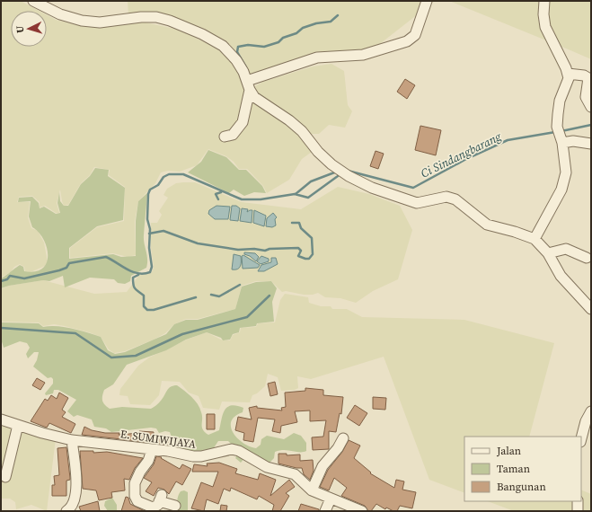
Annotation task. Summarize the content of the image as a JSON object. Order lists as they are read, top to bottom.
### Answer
{
  "streets": {
    "street": ["E. SUMIWIJAYA"]
  },
  "water": ["Ci Sindangbarang"],
  "legend": ["Jalan", "Taman", "Bangunan"],
  "north": "left"
}
